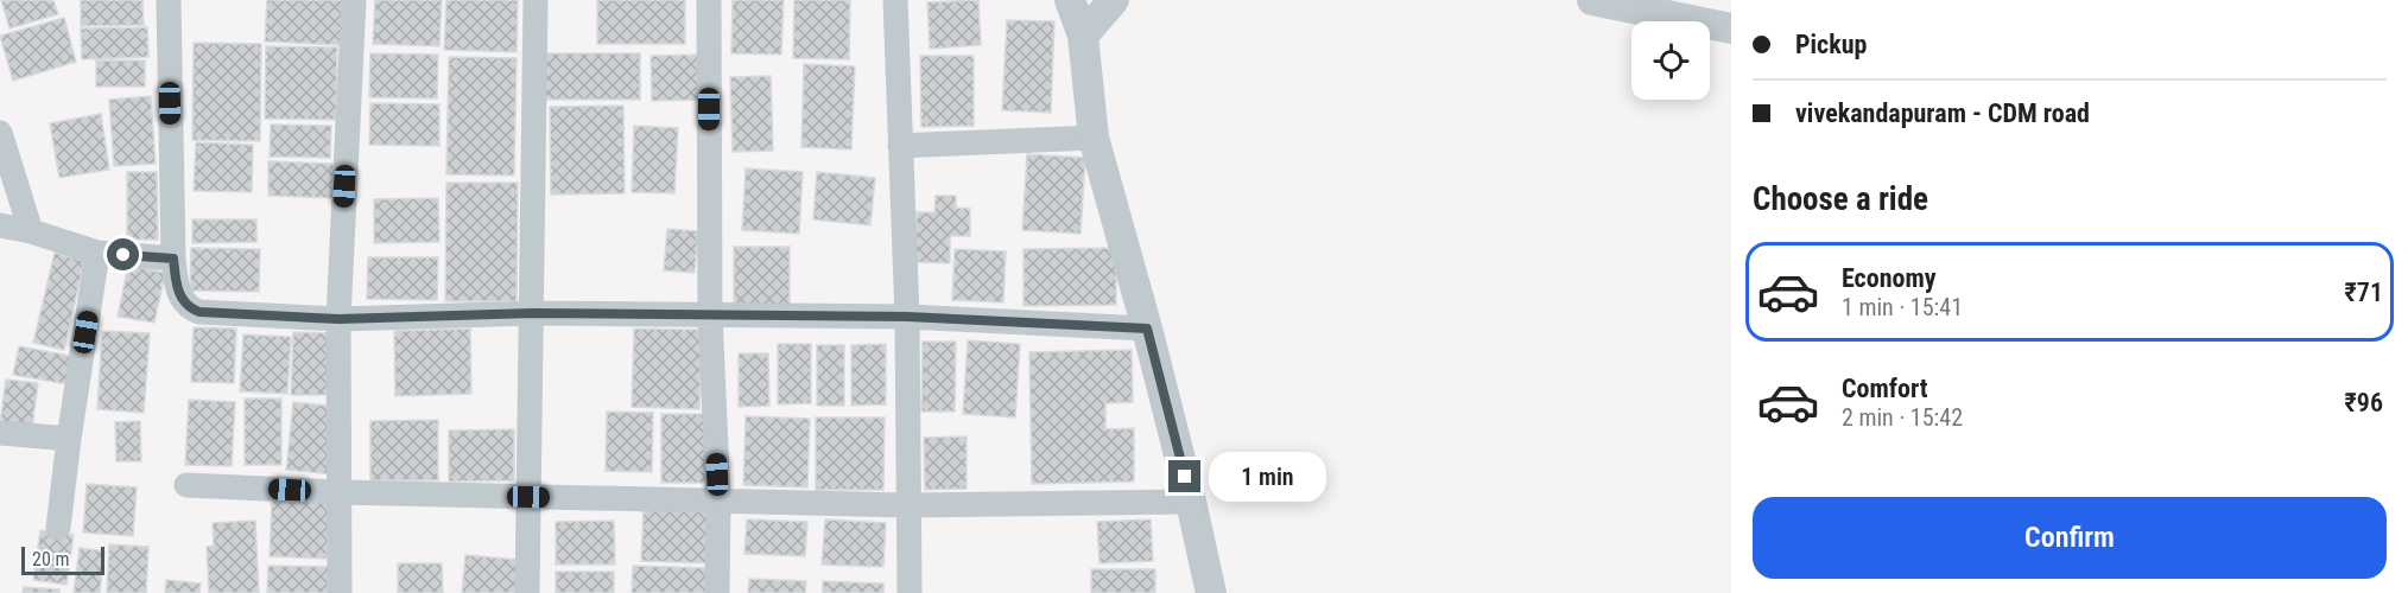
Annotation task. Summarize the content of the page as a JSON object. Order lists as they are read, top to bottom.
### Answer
{
  "scale_bar": "20 m",
  "page": {
    "banner": ["Pickup", "vivekandapuram - CDM road"],
    "heading": "Choose a ride",
    "list": [
      {
        "name": "Economy",
        "note": "1 min · 15:41",
        "value": "₹71"
      },
      {
        "name": "Comfort",
        "note": "2 min · 15:42",
        "value": "₹96"
      }
    ],
    "bubble": "1 min",
    "buttons": "Confirm",
    "scale": "20 m"
  }
}
